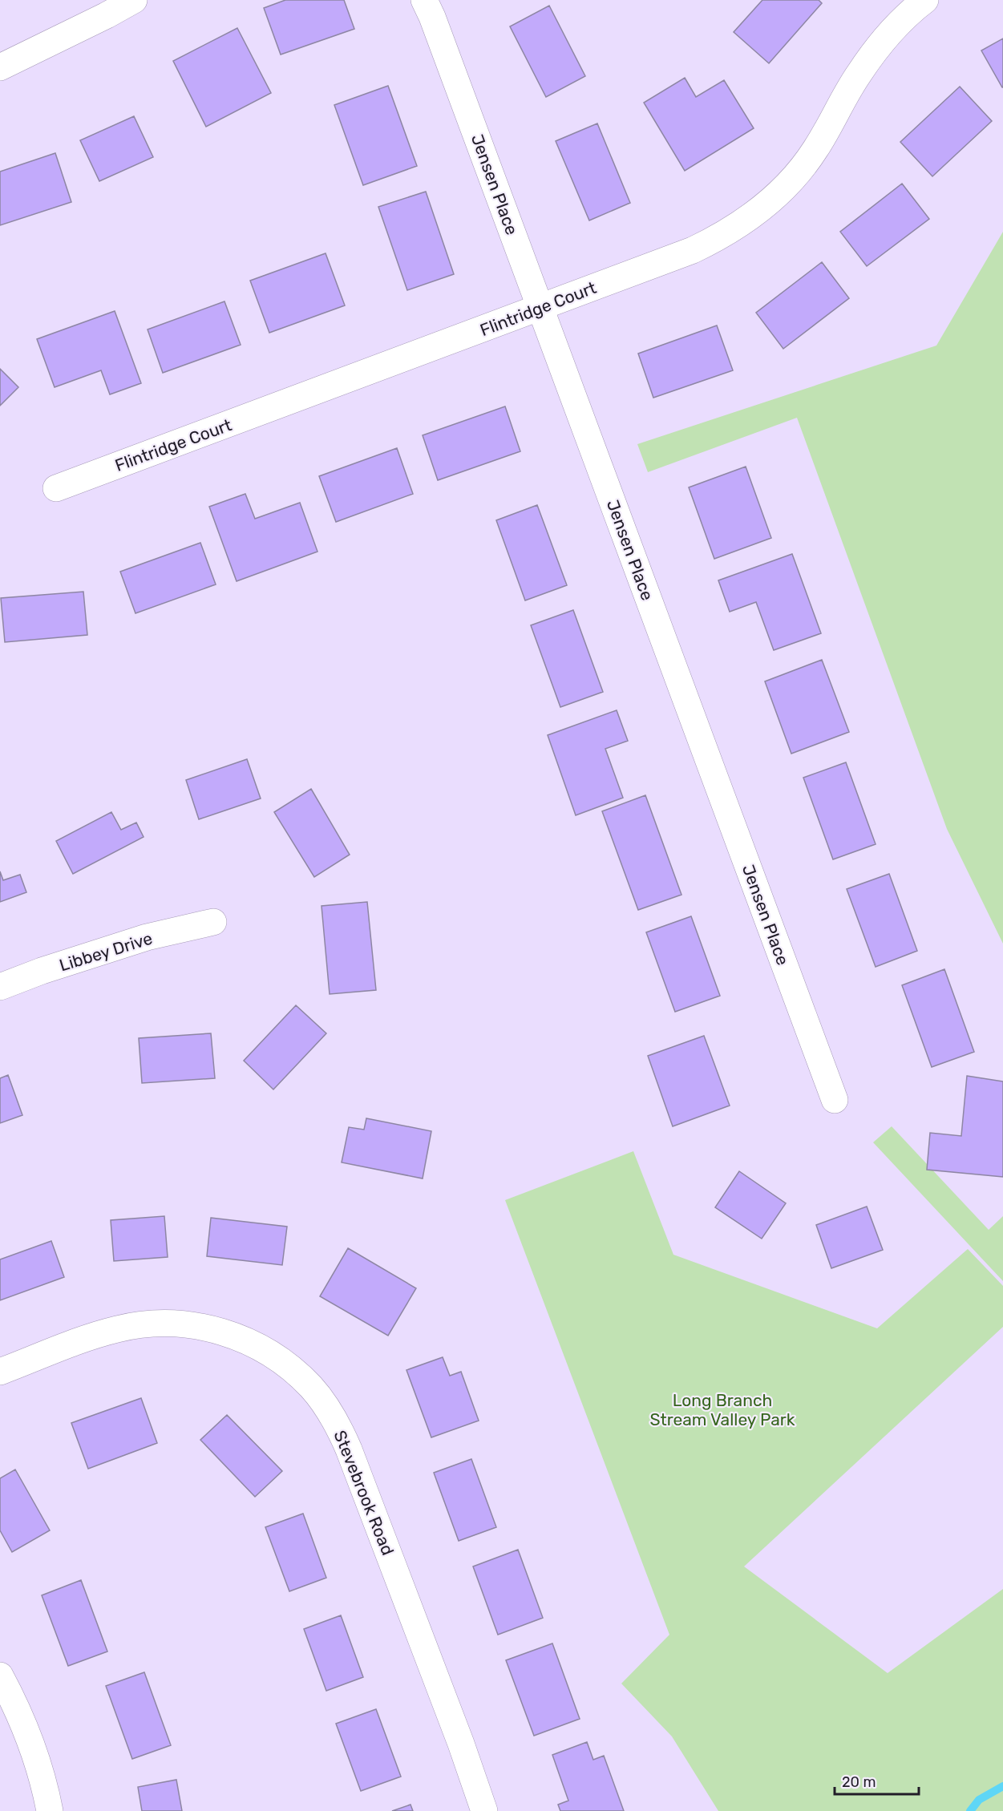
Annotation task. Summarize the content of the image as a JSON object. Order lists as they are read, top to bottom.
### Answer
{
  "streets": {
    "street": [
      "Jensen Place",
      "Flintridge Court",
      "Libbey Drive",
      "Stevebrook Road"
    ]
  },
  "crossings": [
    ["Jensen Place", "Flintridge Court"]
  ],
  "parks": ["Long Branch Stream Valley Park"],
  "scale_bar": "20 m"
}
